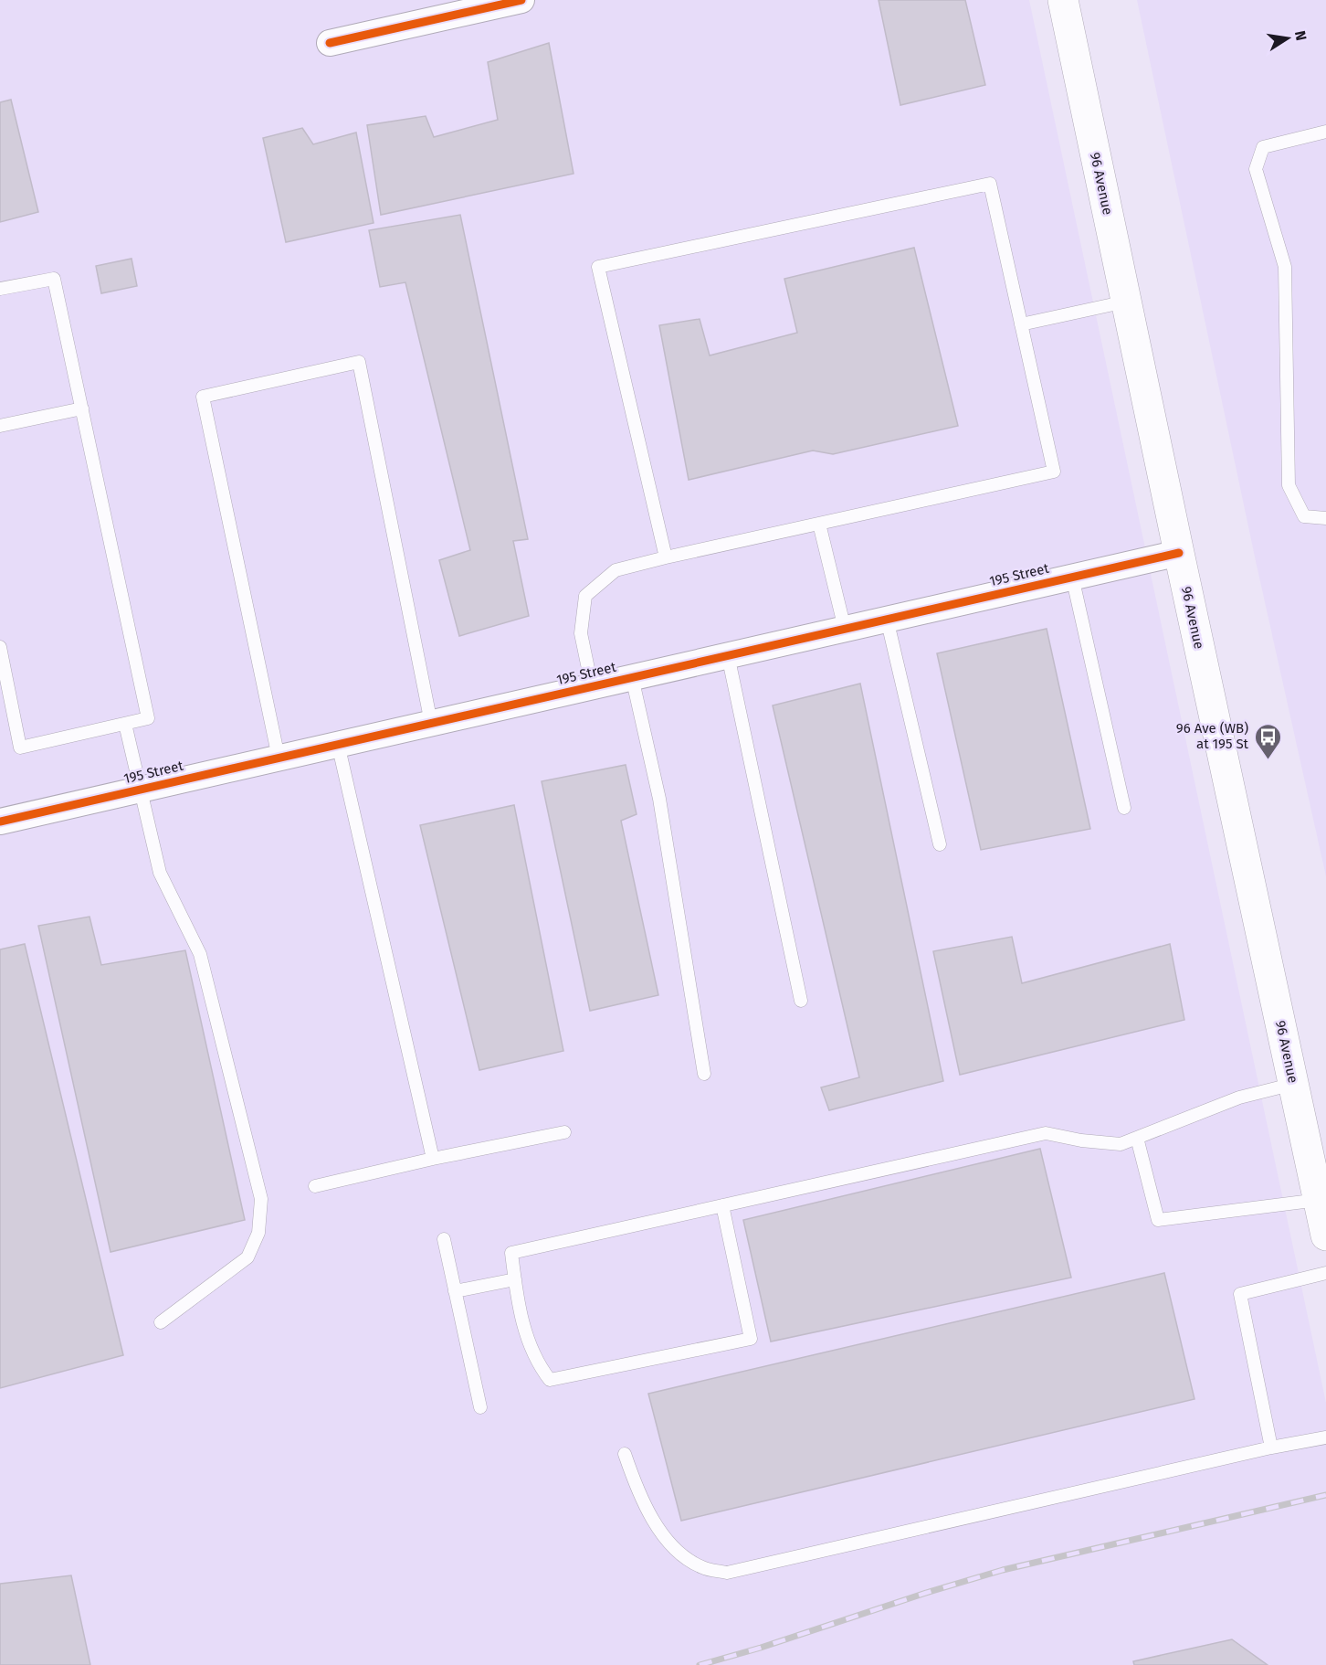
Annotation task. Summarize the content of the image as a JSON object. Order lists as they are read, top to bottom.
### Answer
{
  "streets": {
    "main road": ["96 Avenue"],
    "street": ["195 Street"]
  },
  "crossings": [
    ["96 Avenue", "195 Street"]
  ],
  "places": {
    "bus stop": ["96 Ave (WB) at 195 St"]
  },
  "north": "right"
}
